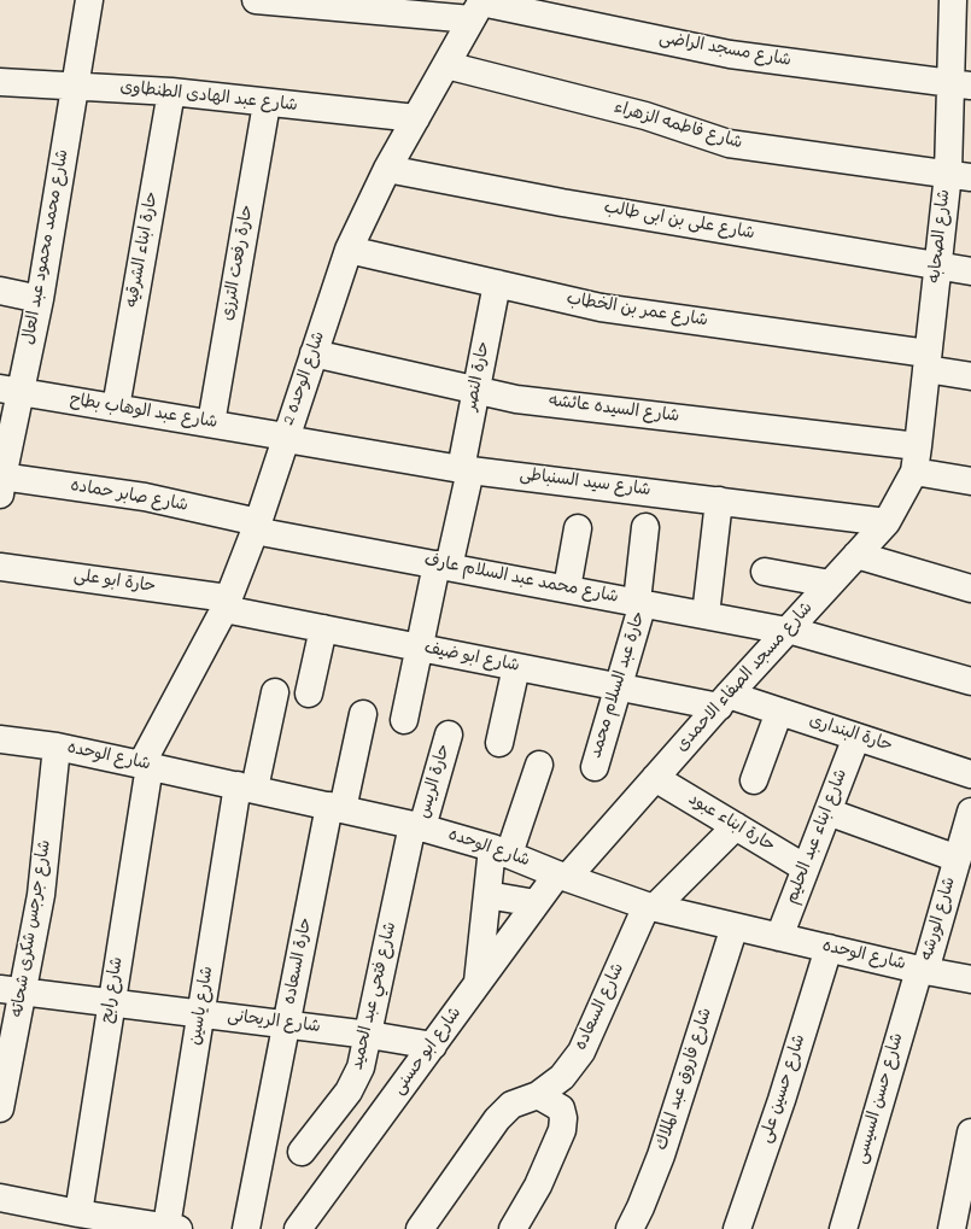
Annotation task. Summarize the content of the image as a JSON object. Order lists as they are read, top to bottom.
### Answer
{
  "streets": {
    "street": [
      "شارع مسجد الراضى",
      "شارع عبد الهادى الطنطاوى",
      "شارع فاطمه الزهراء",
      "شارع على بن ابى طالب",
      "شارع الصحابه",
      "شارع محمد محمود عبد العال",
      "حارة ابناء الشرقيه",
      "حارة رفعت الترزى",
      "شارع عمر بن الخطاب",
      "حارة النصر",
      "شارع الوحده 2",
      "شارع السيده عائشه",
      "شارع عبد الوهاب بطاح",
      "شارع سيد السنباطى",
      "شارع صابر حماده",
      "شارع محمد عبد السلام عارف",
      "حارة ابو على",
      "شارع ابو ضيف",
      "شارع مسجد الصفاء الاحمدى",
      "حارة عبد السلام محمد",
      "حارة البندارى",
      "شارع الوحده",
      "حارة الريس",
      "حارة ابناء عبود",
      "شارع ابناء عبد الحليم",
      "شارع الورشه",
      "شارع جرجس شكرى شحاته",
      "حارة السعاده",
      "شارع رابح",
      "شارع فتحي عبد الحميد",
      "شارع ياسين",
      "شارع السعاده",
      "شارع الريحانى",
      "شارع ابو حسنى",
      "شارع فاروق عبد الملاك",
      "شارع حسين على",
      "شارع حسن السيسى"
    ]
  },
  "crossings": [
    ["شارع مسجد الراضى", "شارع الصحابه"],
    ["شارع مسجد الراضى", "شارع الوحده 2"],
    ["شارع عبد الهادى الطنطاوى", "شارع محمد محمود عبد العال"],
    ["شارع عبد الهادى الطنطاوى", "حارة ابناء الشرقيه"],
    ["شارع عبد الهادى الطنطاوى", "حارة رفعت الترزى"],
    ["شارع عبد الهادى الطنطاوى", "شارع الوحده 2"],
    ["شارع فاطمه الزهراء", "شارع الصحابه"],
    ["شارع فاطمه الزهراء", "شارع الوحده 2"],
    ["شارع على بن ابى طالب", "شارع الصحابه"],
    ["شارع على بن ابى طالب", "شارع الوحده 2"],
    ["شارع الصحابه", "شارع عمر بن الخطاب"],
    ["شارع الصحابه", "شارع السيده عائشه"],
    ["شارع الصحابه", "شارع مسجد الصفاء الاحمدى"],
    ["شارع محمد محمود عبد العال", "شارع عبد الوهاب بطاح"],
    ["شارع محمد محمود عبد العال", "شارع صابر حماده"],
    ["حارة ابناء الشرقيه", "شارع عبد الوهاب بطاح"],
    ["حارة رفعت الترزى", "شارع عبد الوهاب بطاح"],
    ["شارع عمر بن الخطاب", "حارة النصر"],
    ["شارع عمر بن الخطاب", "شارع الوحده 2"],
    ["حارة النصر", "شارع السيده عائشه"],
    ["حارة النصر", "شارع سيد السنباطى"],
    ["حارة النصر", "شارع محمد عبد السلام عارف"],
    ["حارة النصر", "شارع ابو ضيف"],
    ["شارع الوحده 2", "شارع السيده عائشه"],
    ["شارع الوحده 2", "شارع عبد الوهاب بطاح"],
    ["شارع الوحده 2", "شارع سيد السنباطى"],
    ["شارع الوحده 2", "شارع صابر حماده"],
    ["شارع الوحده 2", "شارع محمد عبد السلام عارف"],
    ["شارع الوحده 2", "حارة ابو على"],
    ["شارع الوحده 2", "شارع ابو ضيف"],
    ["شارع الوحده 2", "شارع الوحده"],
    ["شارع الوحده 2", "شارع رابح"],
    ["شارع عبد الوهاب بطاح", "شارع سيد السنباطى"],
    ["شارع سيد السنباطى", "شارع مسجد الصفاء الاحمدى"],
    ["شارع صابر حماده", "شارع محمد عبد السلام عارف"],
    ["شارع محمد عبد السلام عارف", "شارع مسجد الصفاء الاحمدى"],
    ["شارع محمد عبد السلام عارف", "حارة عبد السلام محمد"],
    ["حارة ابو على", "شارع ابو ضيف"],
    ["شارع ابو ضيف", "شارع مسجد الصفاء الاحمدى"],
    ["شارع ابو ضيف", "حارة عبد السلام محمد"],
    ["شارع ابو ضيف", "حارة البندارى"],
    ["شارع مسجد الصفاء الاحمدى", "حارة البندارى"],
    ["شارع مسجد الصفاء الاحمدى", "شارع الوحده"],
    ["شارع مسجد الصفاء الاحمدى", "حارة ابناء عبود"],
    ["شارع مسجد الصفاء الاحمدى", "شارع ابو حسنى"],
    ["حارة البندارى", "شارع ابناء عبد الحليم"],
    ["شارع الوحده", "حارة الريس"],
    ["شارع الوحده", "شارع ابناء عبد الحليم"],
    ["شارع الوحده", "شارع الورشه"],
    ["شارع الوحده", "شارع جرجس شكرى شحاته"],
    ["شارع الوحده", "حارة السعاده"],
    ["شارع الوحده", "شارع رابح"],
    ["شارع الوحده", "شارع فتحي عبد الحميد"],
    ["شارع الوحده", "شارع ياسين"],
    ["شارع الوحده", "شارع السعاده"],
    ["شارع الوحده", "شارع ابو حسنى"],
    ["شارع الوحده", "شارع فاروق عبد الملاك"],
    ["شارع الوحده", "شارع حسين على"],
    ["شارع الوحده", "شارع حسن السيسى"],
    ["حارة الريس", "شارع فتحي عبد الحميد"],
    ["حارة ابناء عبود", "شارع ابناء عبد الحليم"],
    ["شارع الورشه", "شارع حسن السيسى"],
    ["شارع جرجس شكرى شحاته", "شارع الريحانى"],
    ["حارة السعاده", "شارع الريحانى"],
    ["شارع رابح", "شارع الريحانى"],
    ["شارع فتحي عبد الحميد", "شارع الريحانى"],
    ["شارع ياسين", "شارع الريحانى"],
    ["شارع الريحانى", "شارع ابو حسنى"]
  ]
}
